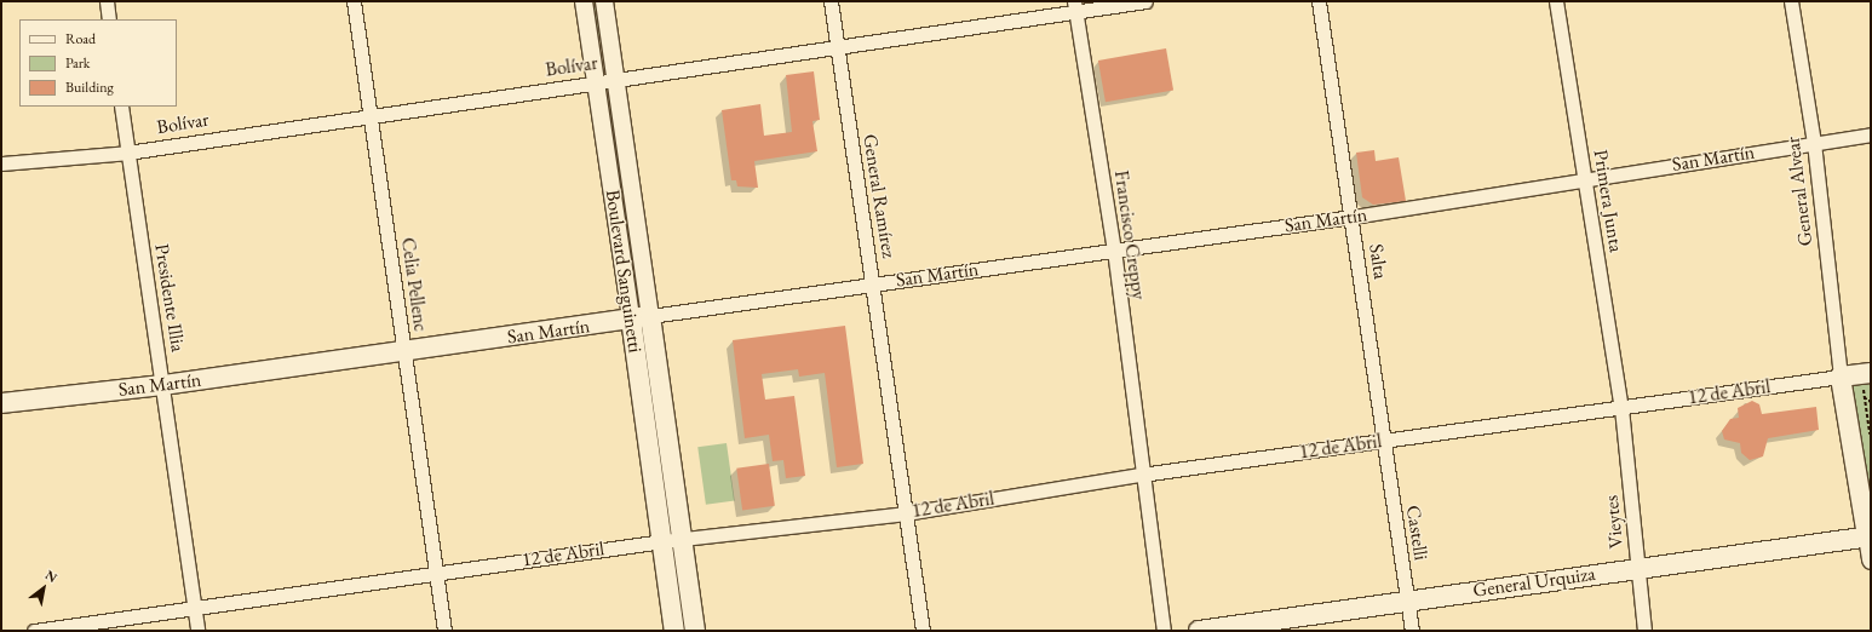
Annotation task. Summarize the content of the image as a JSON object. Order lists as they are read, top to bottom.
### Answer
{
  "streets": {
    "main road": [
      "San Martín",
      "Boulevard Sanguinetti",
      "12 de Abril",
      "General Urquiza"
    ],
    "street": [
      "Bolívar",
      "General Alvear",
      "General Ramírez",
      "Primera Junta",
      "Francisco Creppy",
      "Salta",
      "Celia Pellenc",
      "Presidente Illia",
      "Vieytes",
      "Castelli"
    ]
  },
  "crossings": [
    ["Bolívar", "General Ramírez"],
    ["Bolívar", "Francisco Creppy"],
    ["Bolívar", "Boulevard Sanguinetti"],
    ["Bolívar", "Celia Pellenc"],
    ["Bolívar", "Presidente Illia"],
    ["San Martín", "General Alvear"],
    ["San Martín", "General Ramírez"],
    ["San Martín", "Primera Junta"],
    ["San Martín", "Francisco Creppy"],
    ["San Martín", "Salta"],
    ["San Martín", "Boulevard Sanguinetti"],
    ["San Martín", "Celia Pellenc"],
    ["San Martín", "Presidente Illia"],
    ["General Alvear", "12 de Abril"],
    ["General Ramírez", "12 de Abril"],
    ["Primera Junta", "12 de Abril"],
    ["Primera Junta", "Vieytes"],
    ["Francisco Creppy", "12 de Abril"],
    ["Salta", "12 de Abril"],
    ["Salta", "Castelli"],
    ["Boulevard Sanguinetti", "12 de Abril"],
    ["Celia Pellenc", "12 de Abril"],
    ["Presidente Illia", "12 de Abril"],
    ["12 de Abril", "Vieytes"],
    ["12 de Abril", "Castelli"],
    ["Vieytes", "General Urquiza"],
    ["Castelli", "General Urquiza"]
  ],
  "legend": ["Road", "Park", "Building"],
  "north": "top right"
}
